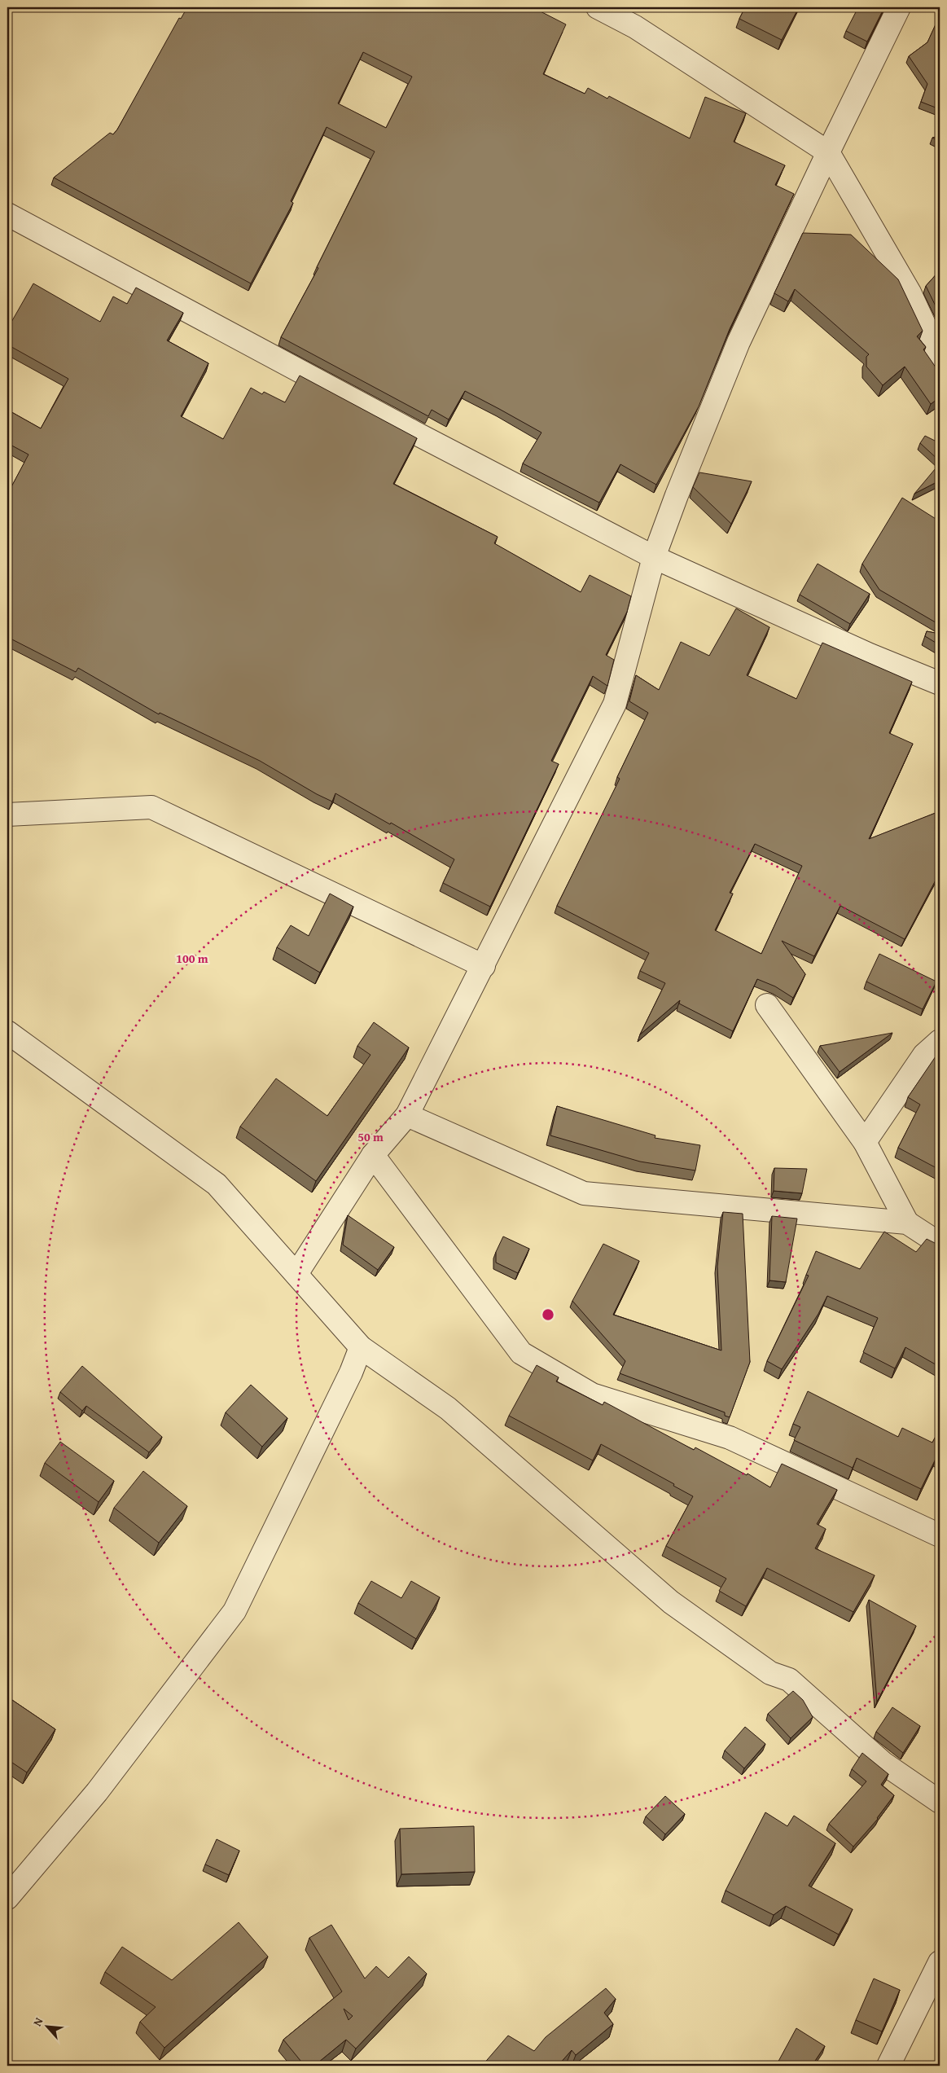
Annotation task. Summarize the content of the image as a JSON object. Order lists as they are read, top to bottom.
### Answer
{
  "north": "top left",
  "rings": ["100 m", "50 m"]
}
